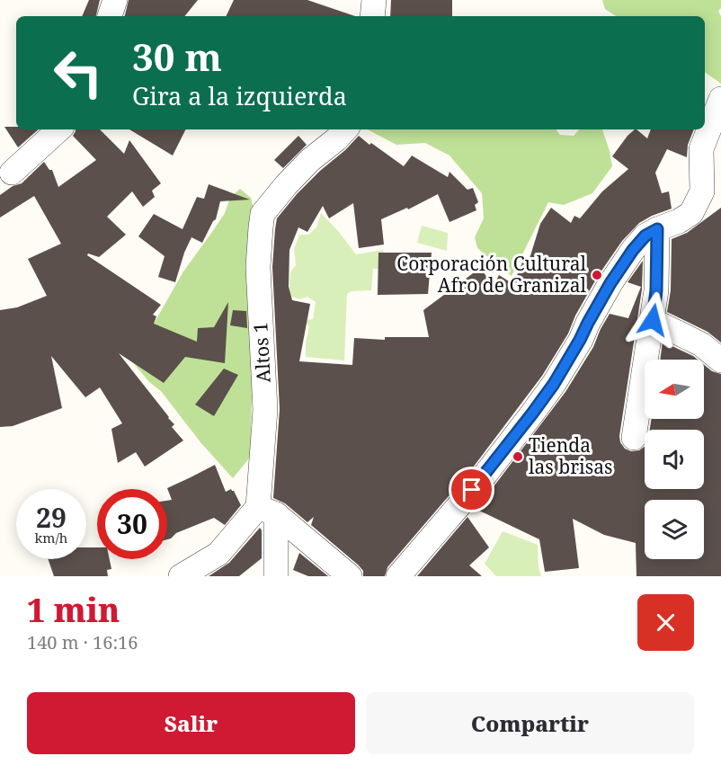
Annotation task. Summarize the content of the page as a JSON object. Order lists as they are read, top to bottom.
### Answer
{
  "streets": {
    "street": ["Altos 1"]
  },
  "places": ["Corporación Cultural Afro de Granizal", "Tienda las brisas"],
  "north": "left",
  "page": {
    "turn": ["30 m", "Gira a la izquierda"],
    "speed": "29 km/h",
    "limit": "30",
    "heading": ["1 min", "140 m · 16:16"],
    "buttons": ["Salir", "Compartir"]
  }
}
